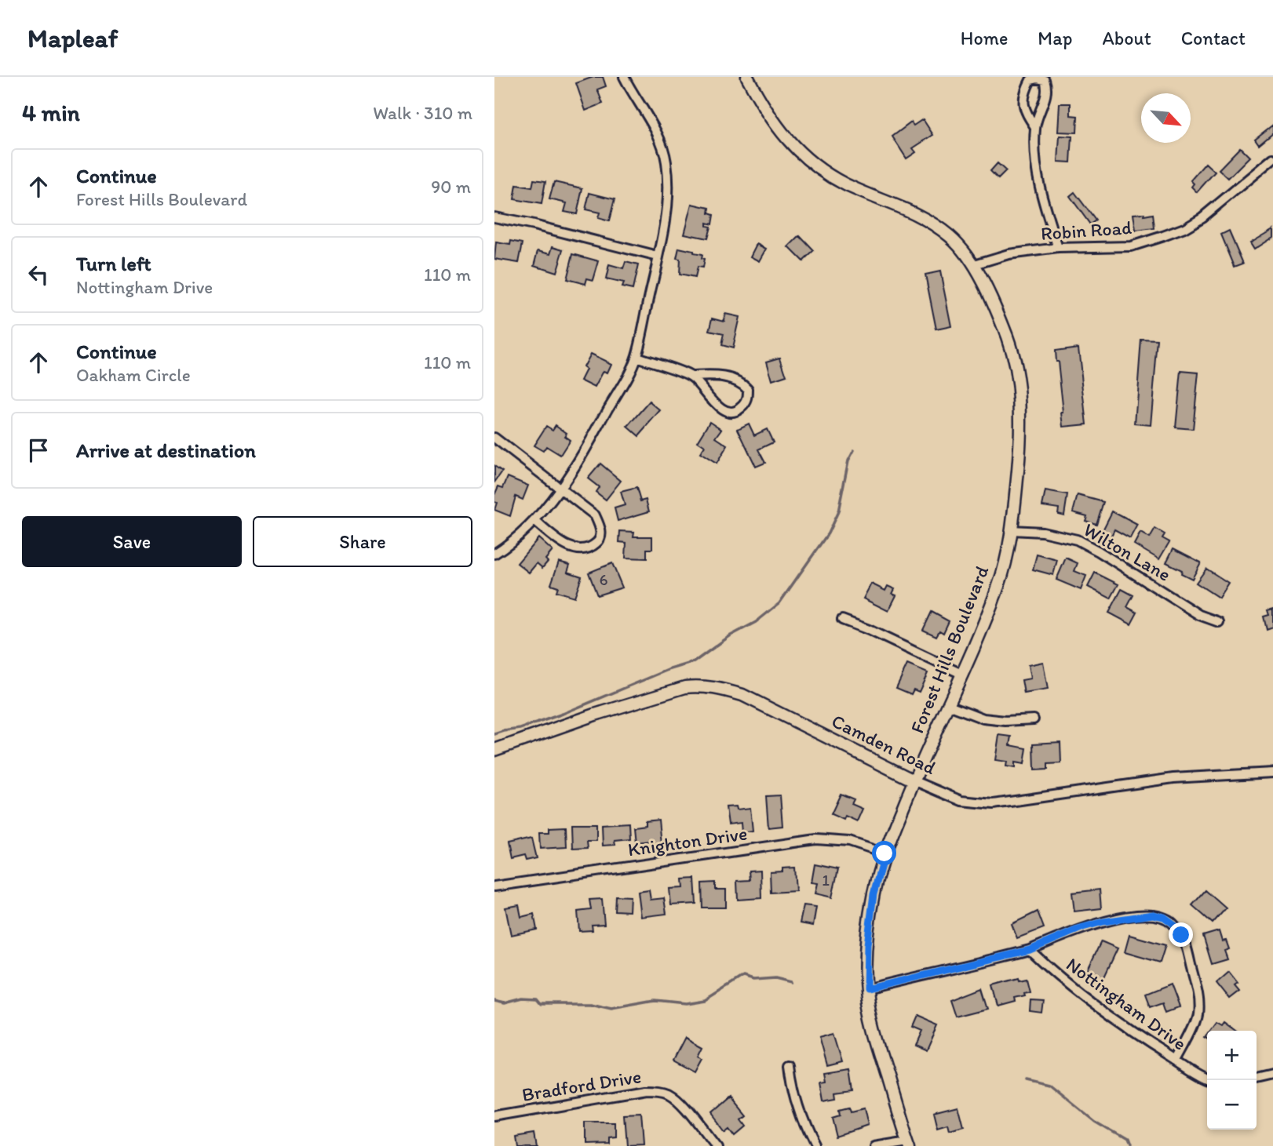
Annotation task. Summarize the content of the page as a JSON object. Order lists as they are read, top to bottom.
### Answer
{
  "streets": {
    "main road": ["Forest Hills Boulevard", "Camden Road"],
    "street": [
      "Robin Road",
      "Wilton Lane",
      "Knighton Drive",
      "Nottingham Drive",
      "Bradford Drive"
    ]
  },
  "crossings": [
    ["Robin Road", "Forest Hills Boulevard"],
    ["Wilton Lane", "Forest Hills Boulevard"],
    ["Forest Hills Boulevard", "Camden Road"],
    ["Forest Hills Boulevard", "Knighton Drive"]
  ],
  "house_numbers": ["6", "1"],
  "north": "bottom right",
  "page": {
    "header": "Mapleaf",
    "nav": [
      "Home",
      "Map",
      "About",
      "Contact"
    ],
    "heading": ["4 min", "Walk · 310 m"],
    "list": [
      ["Continue", "Forest Hills Boulevard", "90 m"],
      ["Turn left", "Nottingham Drive", "110 m"],
      ["Continue", "Oakham Circle", "110 m"],
      "Arrive at destination"
    ],
    "buttons": ["Save", "Share"],
    "map_buttons": ["+", "−"]
  }
}
